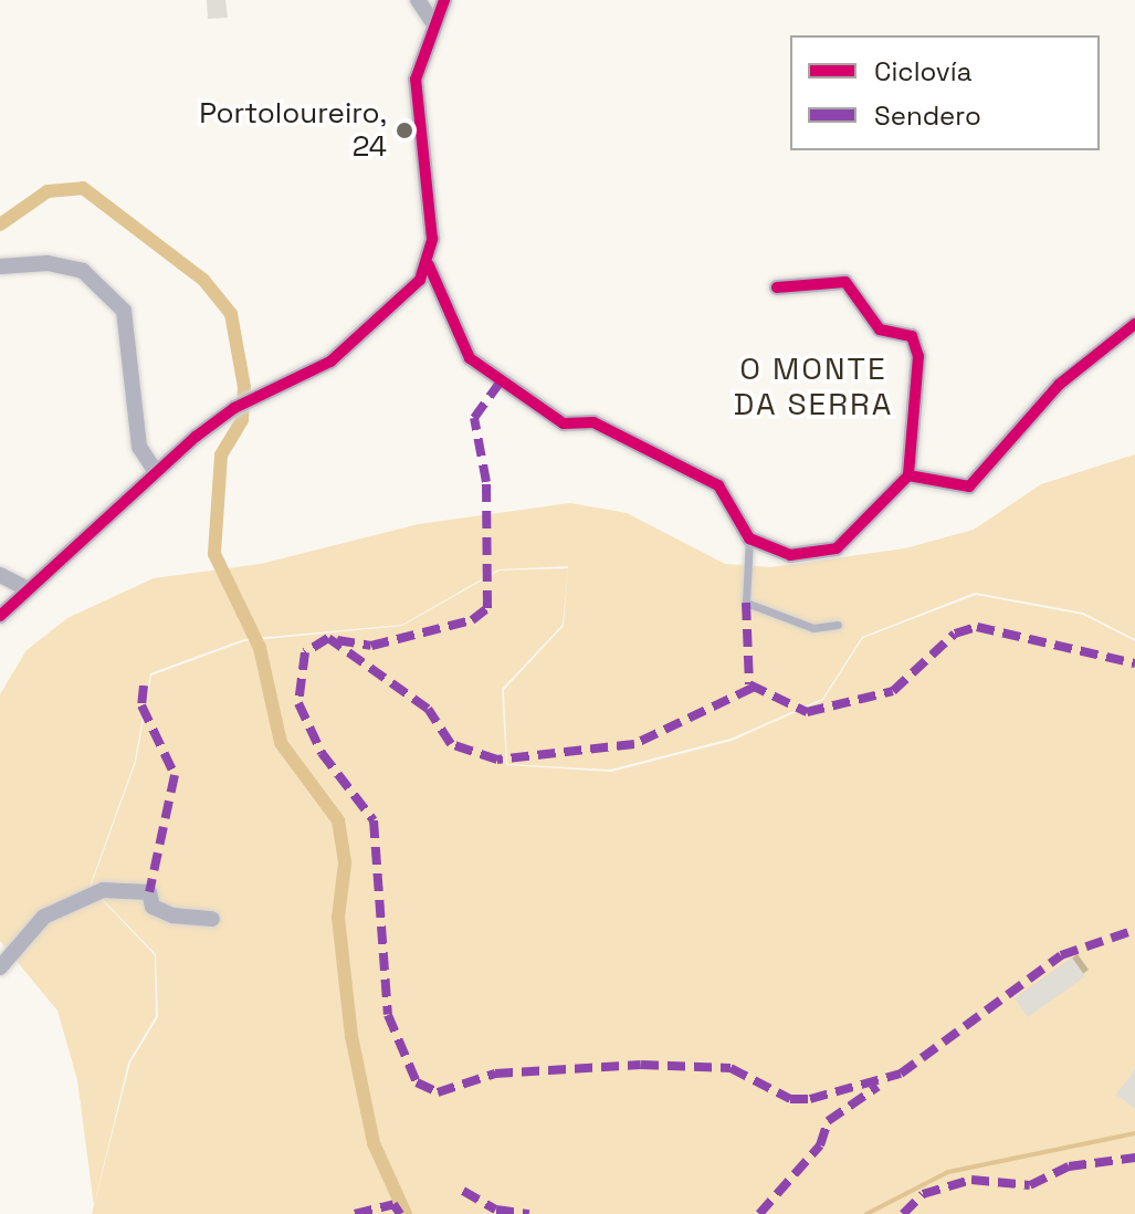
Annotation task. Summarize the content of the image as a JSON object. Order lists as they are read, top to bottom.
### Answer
{
  "districts": ["O MONTE DA SERRA"],
  "places": ["Portoloureiro, 24"],
  "legend": ["Ciclovía", "Sendero"]
}
